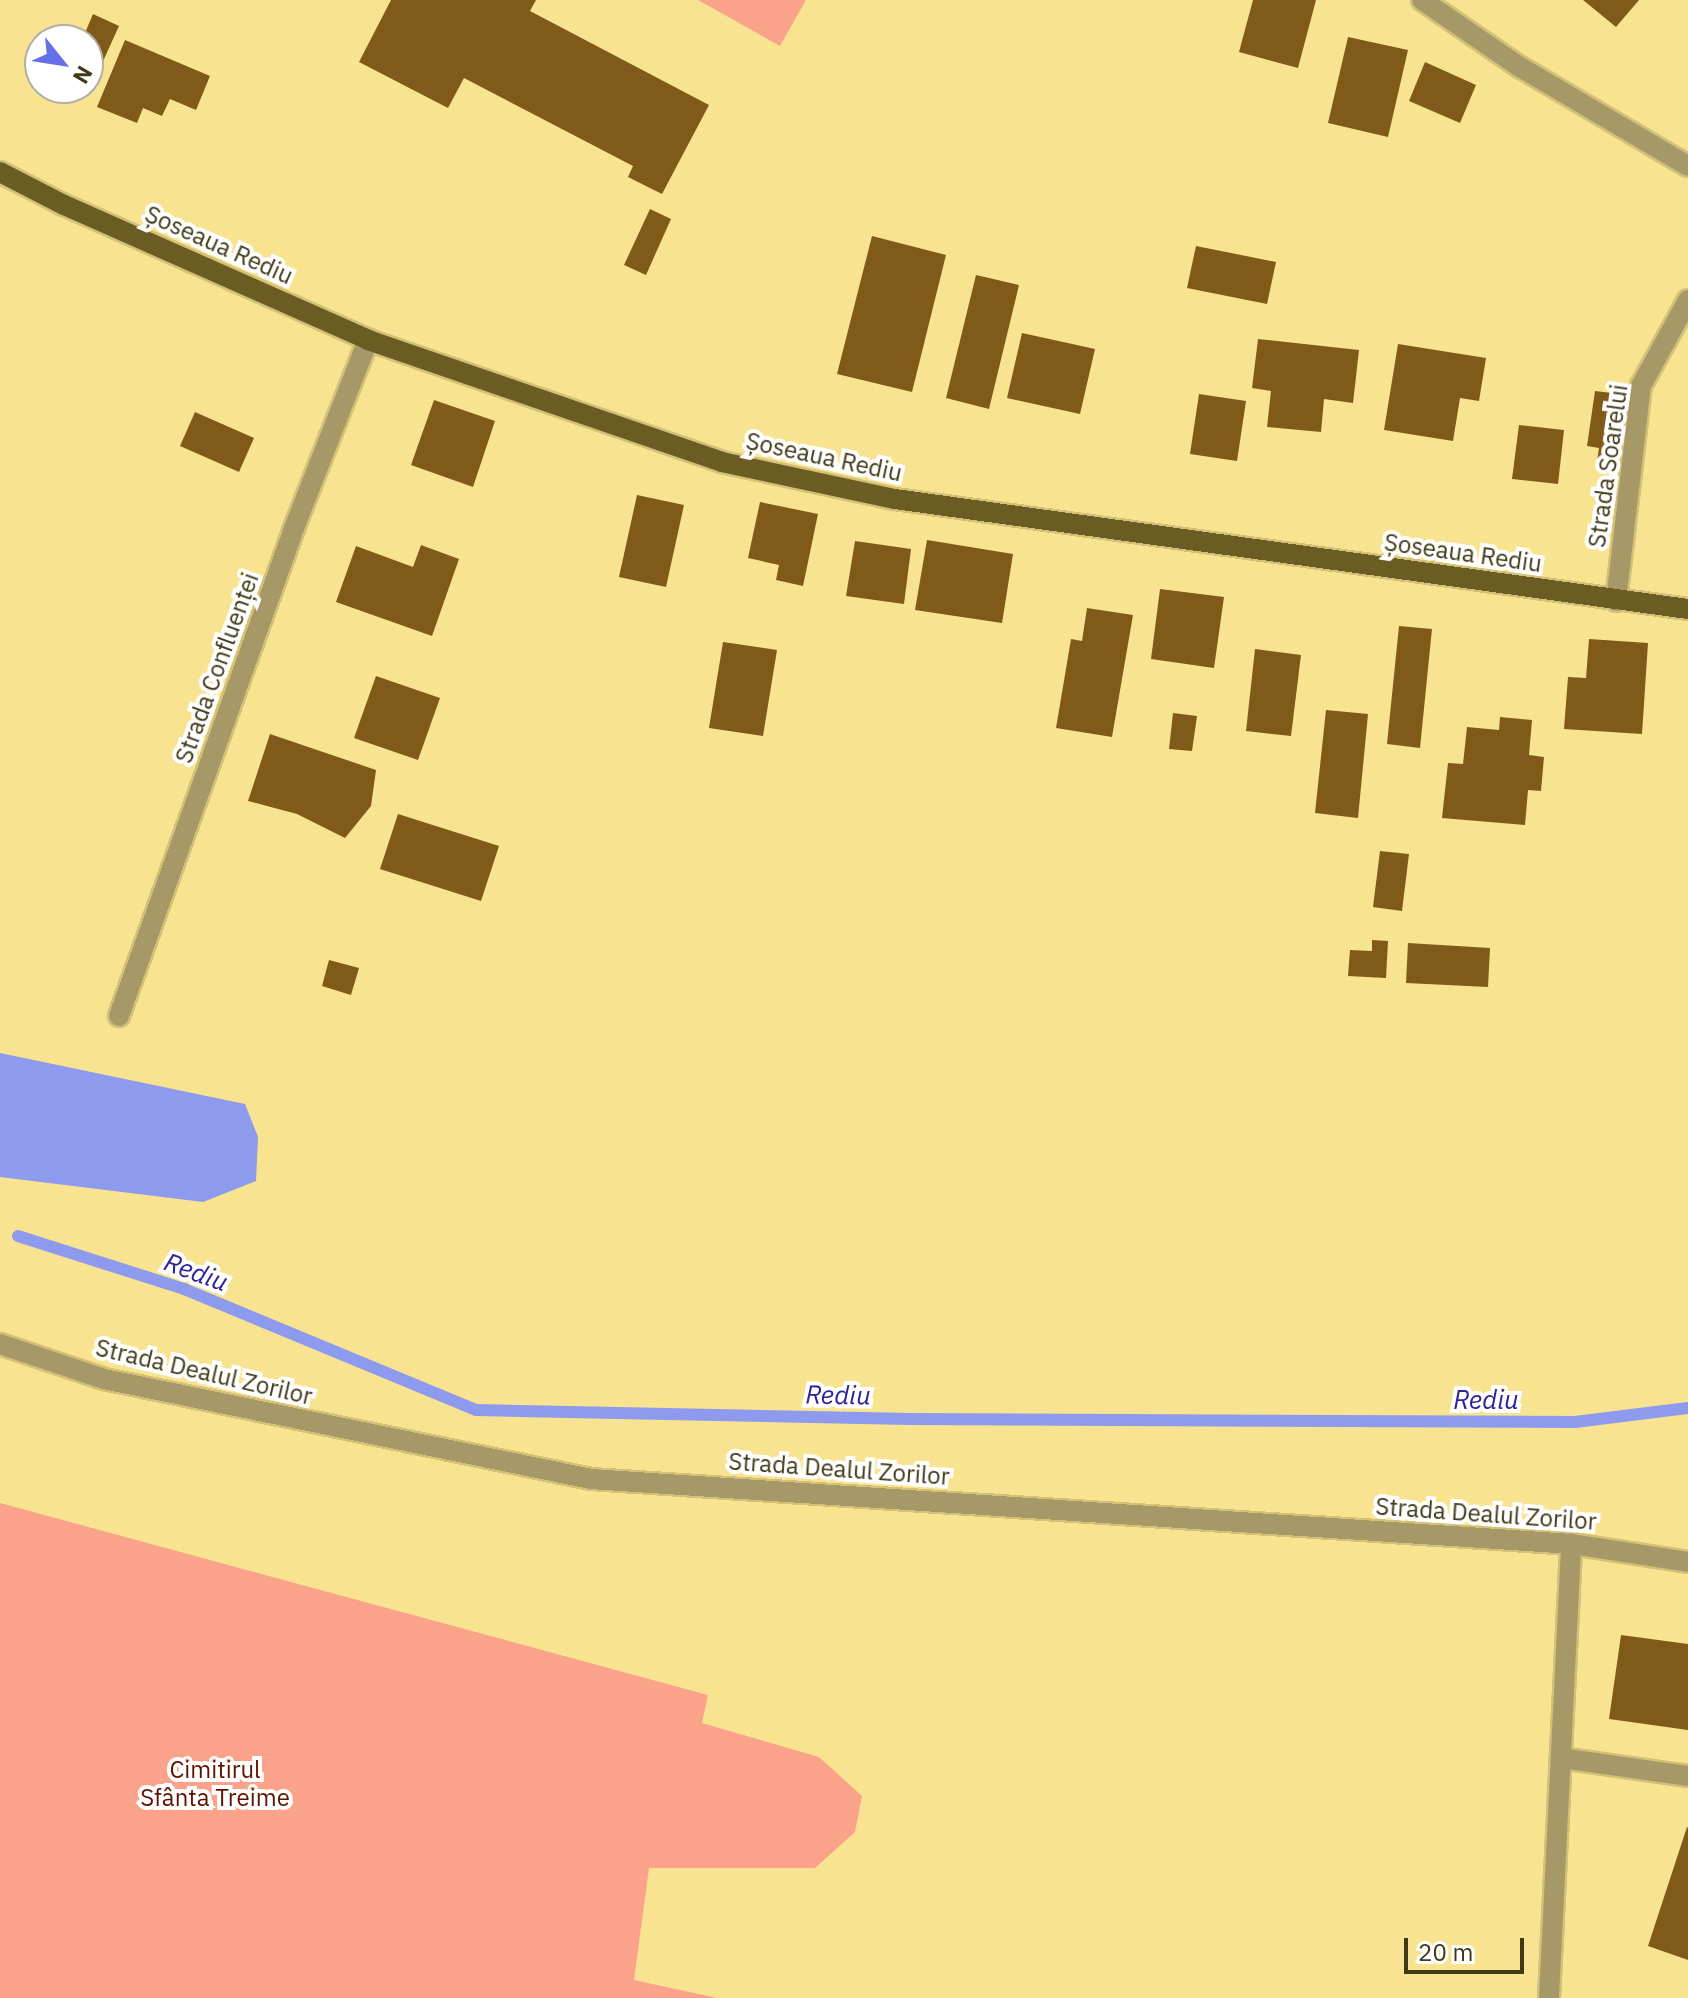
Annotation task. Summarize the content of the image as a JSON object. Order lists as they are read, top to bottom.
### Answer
{
  "streets": {
    "main road": ["Șoseaua Rediu"],
    "street": ["Strada Soarelui", "Strada Confluenței", "Strada Dealul Zorilor"]
  },
  "crossings": [
    ["Șoseaua Rediu", "Strada Soarelui"],
    ["Șoseaua Rediu", "Strada Confluenței"]
  ],
  "water": ["Rediu"],
  "parks": ["Cimitirul Sfânta Treime"],
  "scale_bar": "20 m",
  "north": "bottom right"
}
